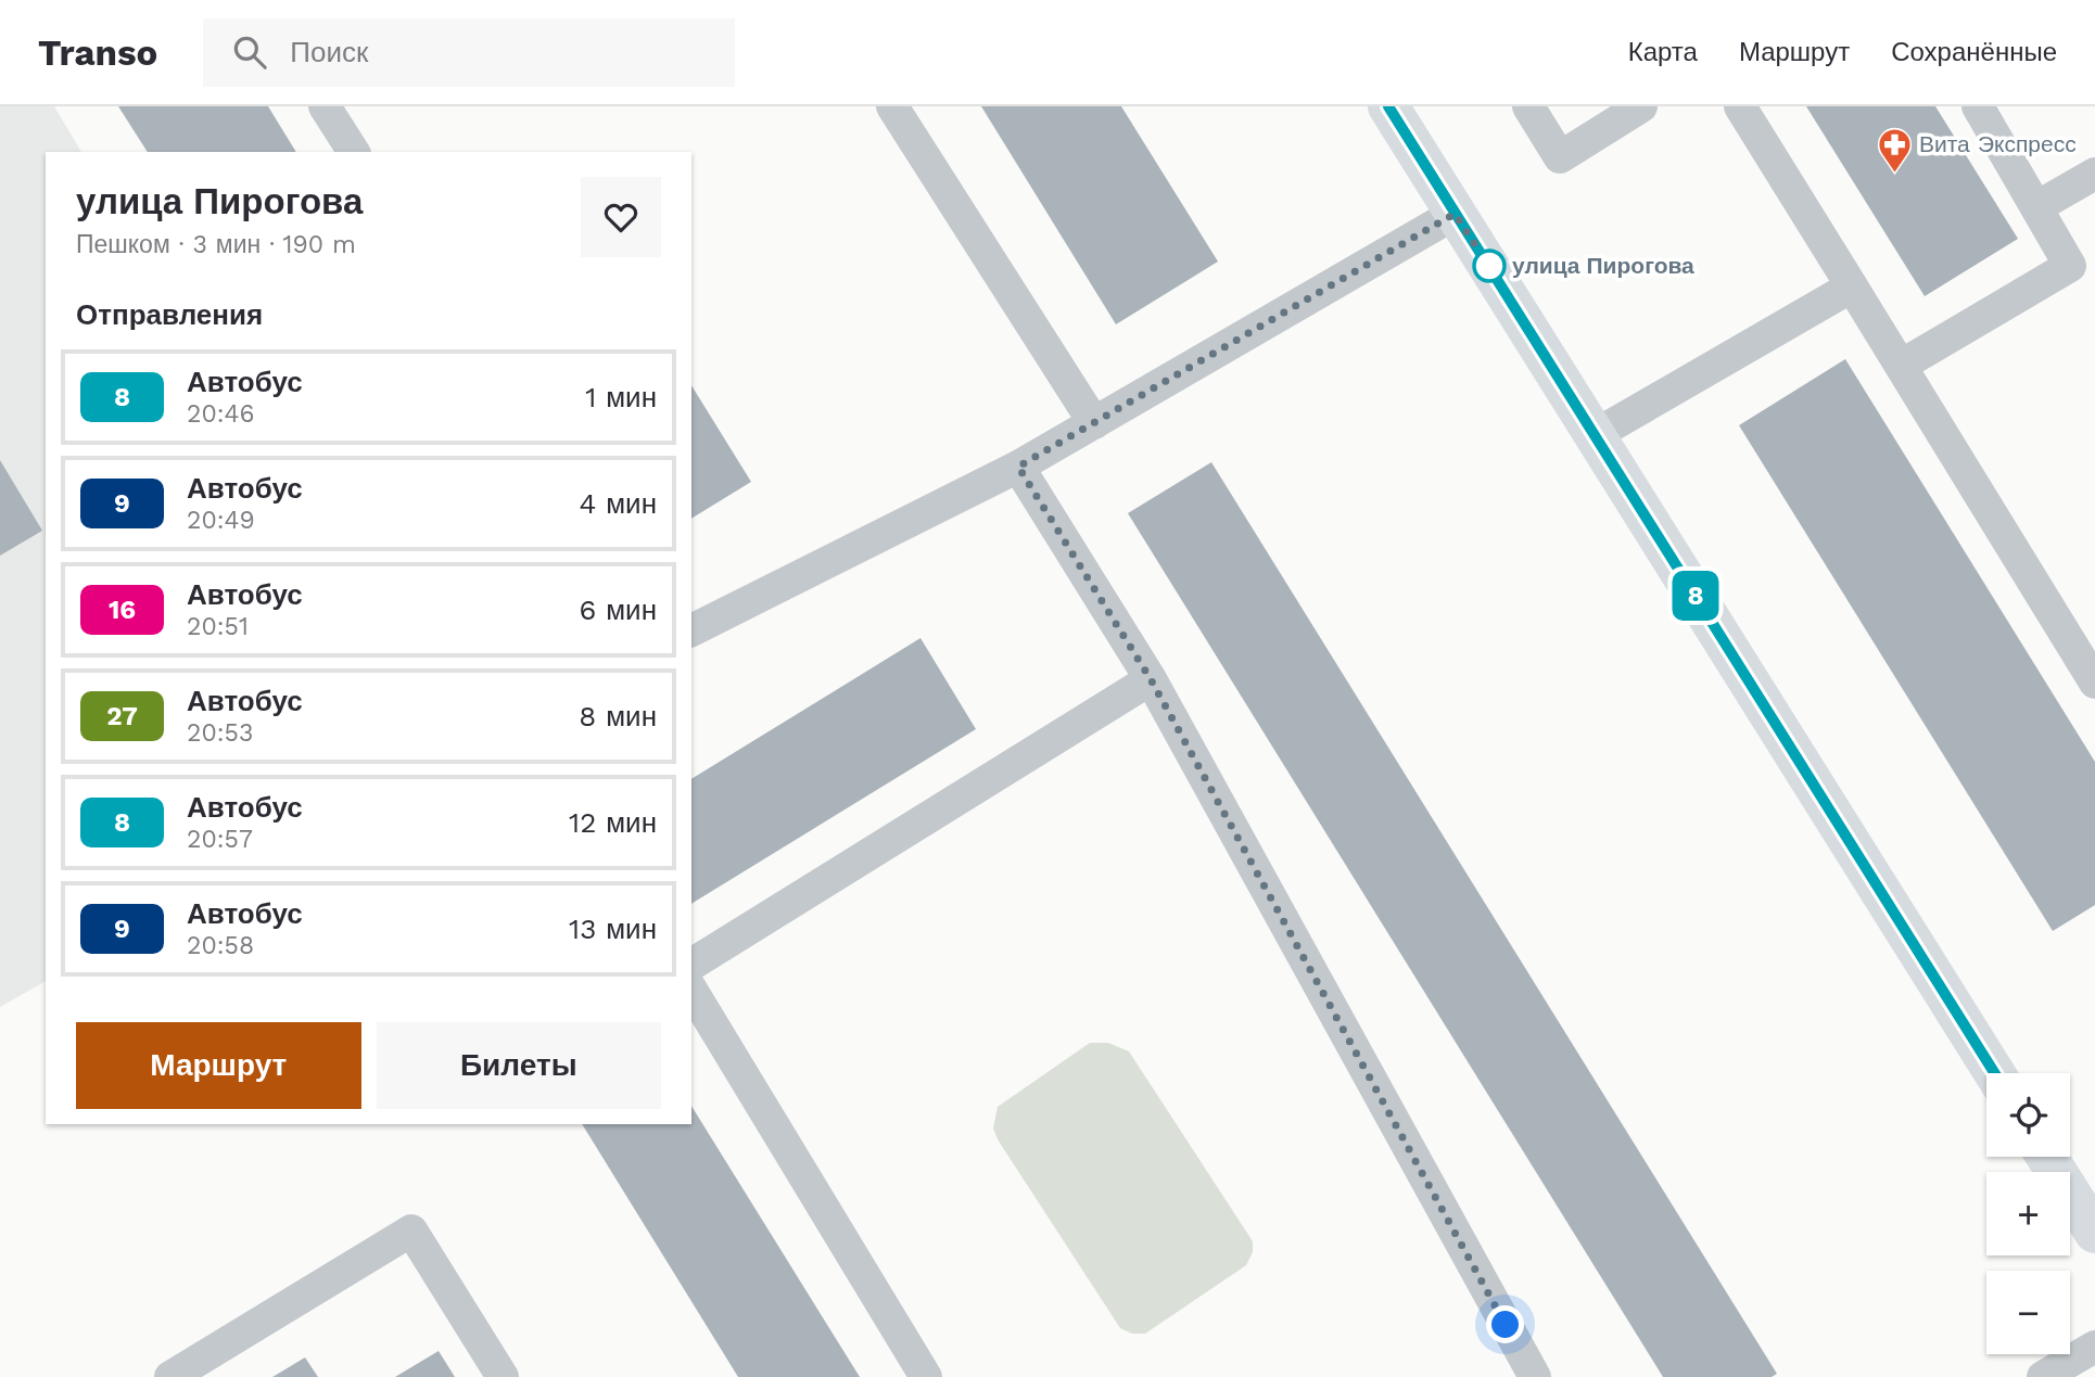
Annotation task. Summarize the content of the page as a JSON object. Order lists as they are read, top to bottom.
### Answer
{
  "places": {
    "pharmacy": ["Вита Экспресс"],
    "other": ["улица Пирогова"]
  },
  "lines": ["bus line 8"],
  "page": {
    "header": "Transo",
    "search": "Поиск",
    "nav": ["Карта", "Маршрут", "Сохранённые"],
    "on_map": "8",
    "heading": [
      ["улица Пирогова", "Пешком · 3 мин · 190 m"],
      "Отправления"
    ],
    "list": [
      {
        "mark": "8",
        "name": "Автобус",
        "note": "20:46",
        "value": "1 мин"
      },
      {
        "mark": "9",
        "name": "Автобус",
        "note": "20:49",
        "value": "4 мин"
      },
      {
        "mark": "16",
        "name": "Автобус",
        "note": "20:51",
        "value": "6 мин"
      },
      {
        "mark": "27",
        "name": "Автобус",
        "note": "20:53",
        "value": "8 мин"
      },
      {
        "mark": "8",
        "name": "Автобус",
        "note": "20:57",
        "value": "12 мин"
      },
      {
        "mark": "9",
        "name": "Автобус",
        "note": "20:58",
        "value": "13 мин"
      }
    ],
    "buttons": ["Маршрут", "Билеты"],
    "map_buttons": ["+", "−"]
  }
}
